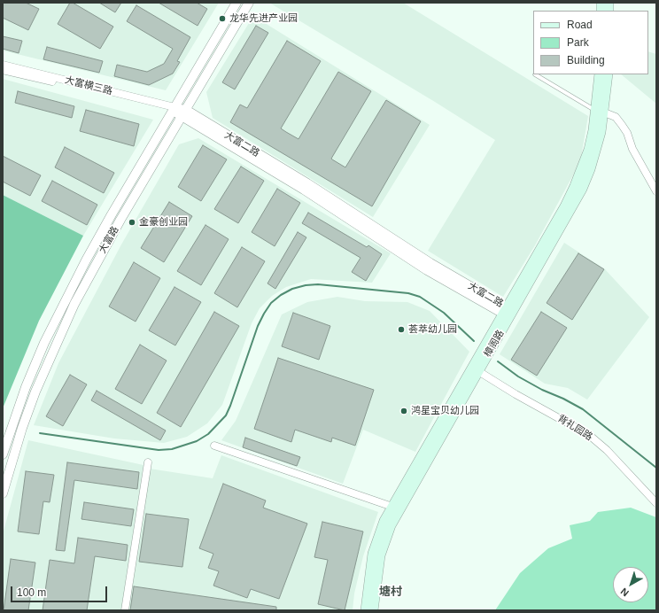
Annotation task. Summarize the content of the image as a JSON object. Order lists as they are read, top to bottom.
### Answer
{
  "streets": {
    "main road": ["樟阁路"],
    "street": [
      "大富横三路",
      "大富二路",
      "大富路",
      "背礼园路"
    ]
  },
  "crossings": [
    ["大富横三路", "大富二路"],
    ["大富横三路", "大富路"],
    ["大富二路", "大富路"],
    ["大富二路", "樟阁路"],
    ["樟阁路", "背礼园路"]
  ],
  "districts": ["塘村"],
  "places": [
    "龙华先进产业园",
    "金豪创业园",
    "荟萃幼儿园",
    "鸿星宝贝幼儿园"
  ],
  "legend": ["Road", "Park", "Building"],
  "scale_bar": "100 m",
  "north": "bottom left"
}
